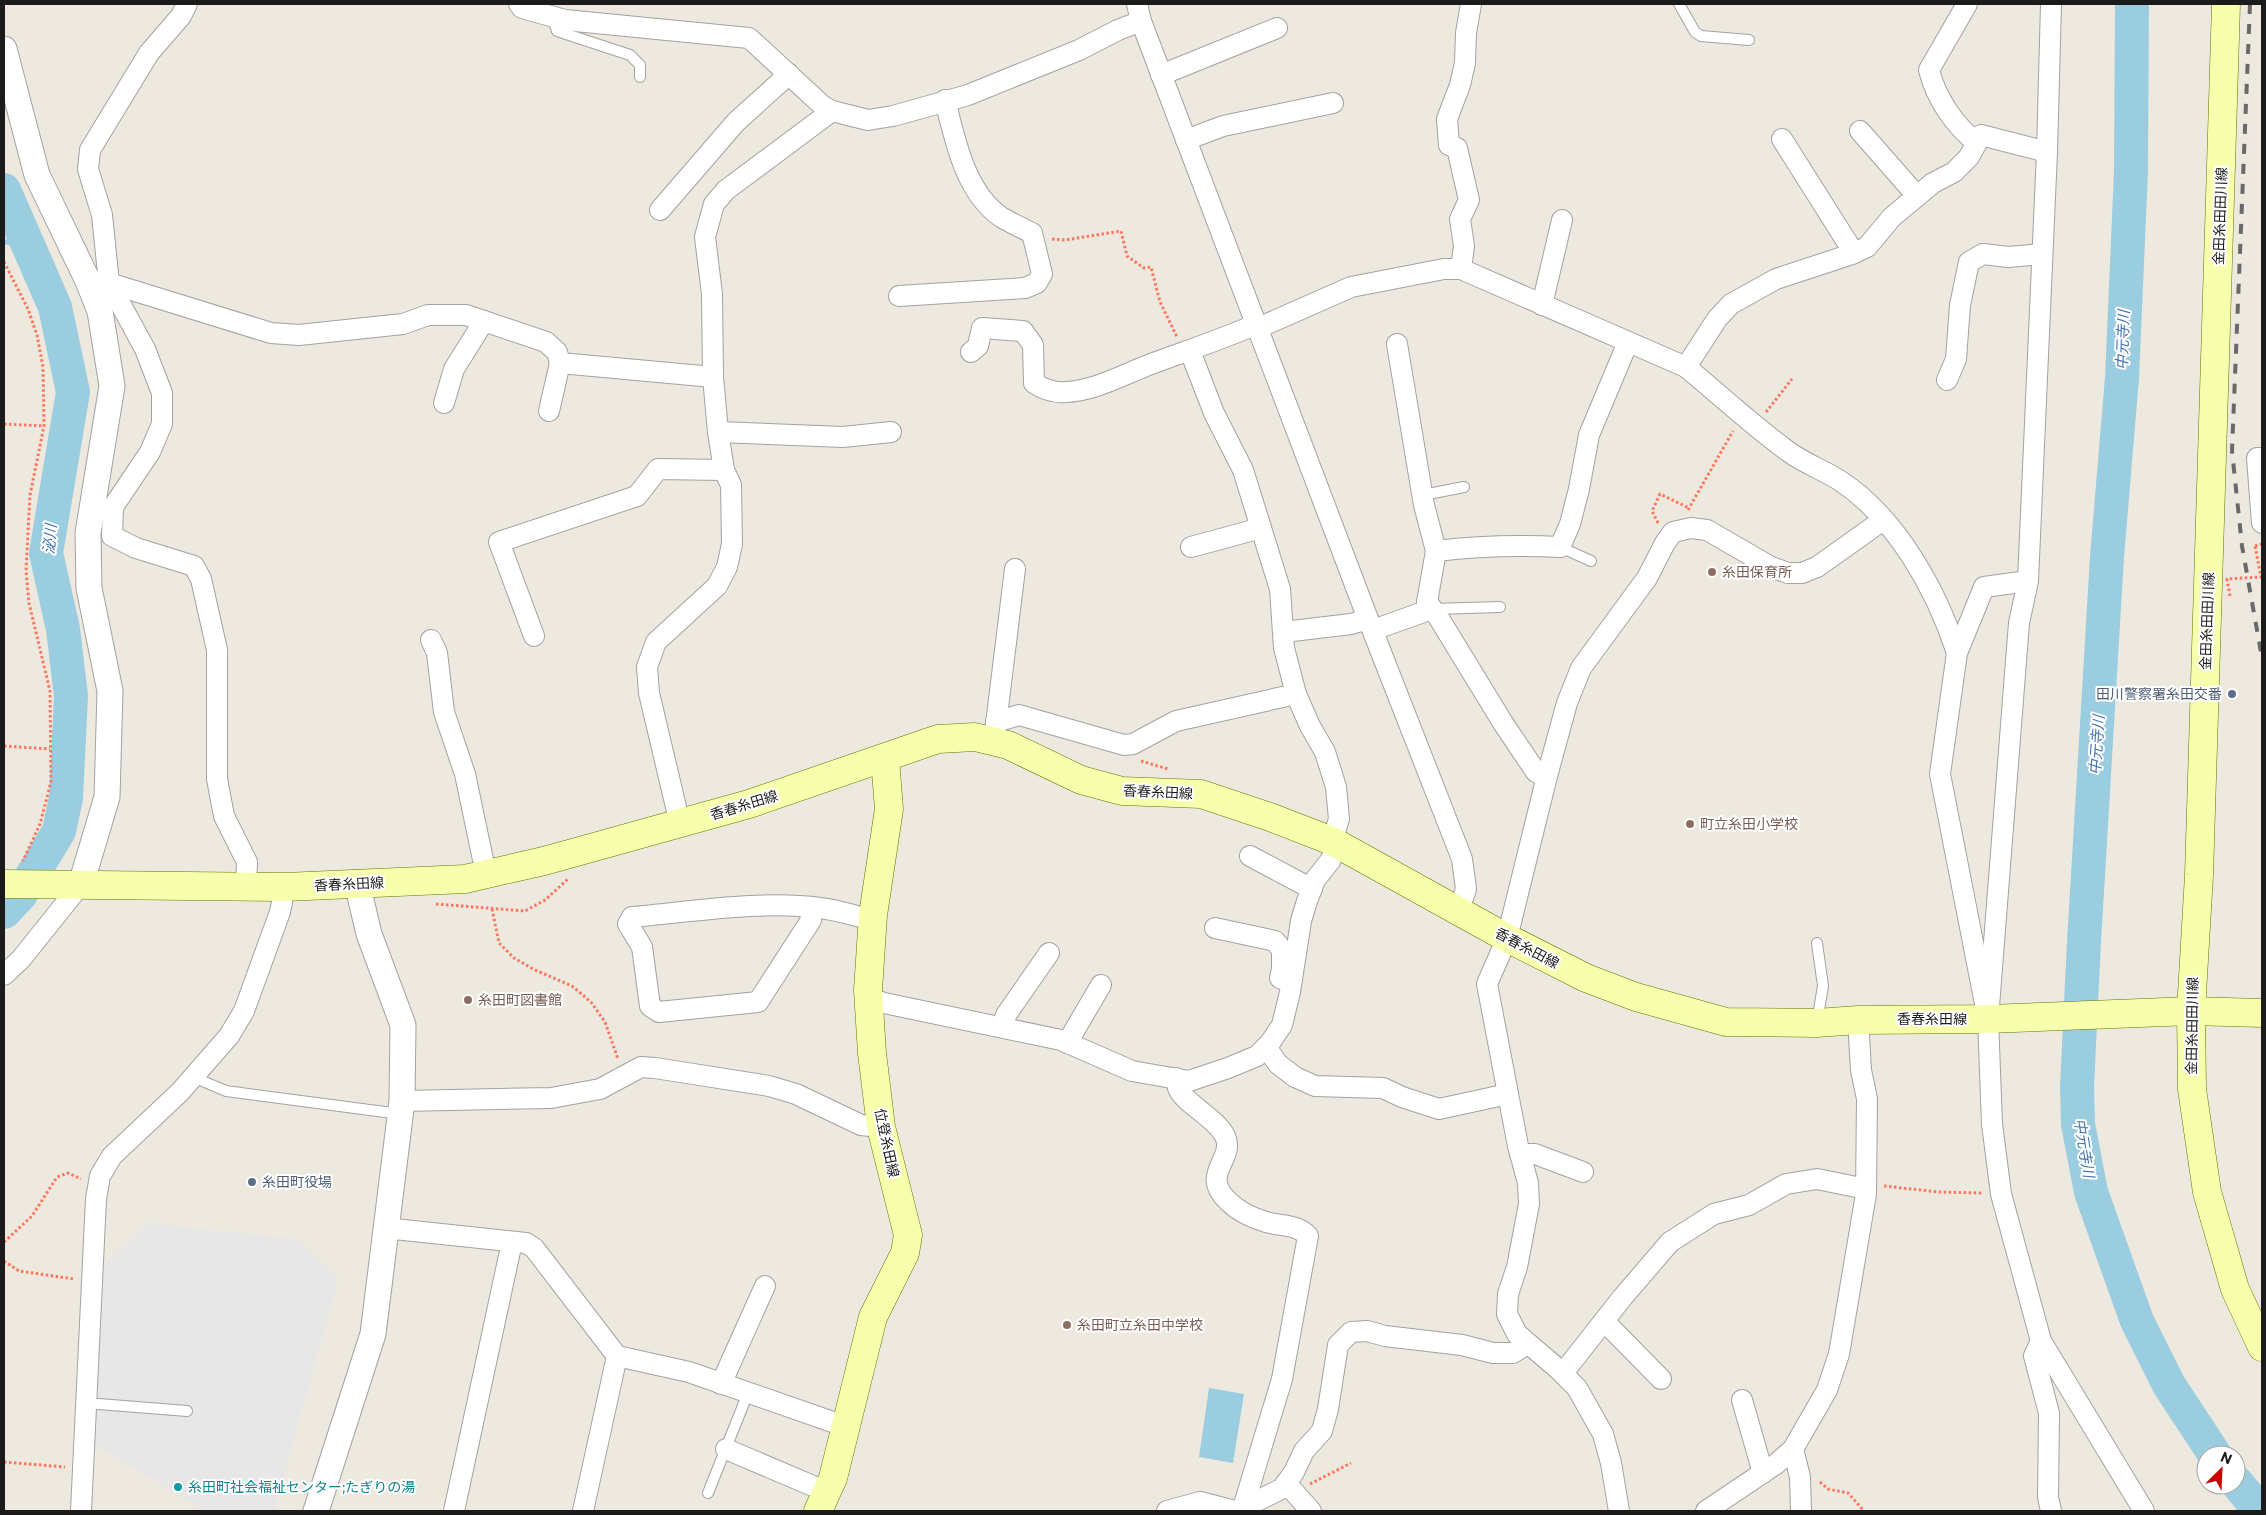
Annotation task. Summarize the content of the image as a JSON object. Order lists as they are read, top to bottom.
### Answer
{
  "streets": {
    "main road": ["金田糸田田川線", "香春糸田線", "位登糸田線"]
  },
  "crossings": [
    ["金田糸田田川線", "香春糸田線"],
    ["香春糸田線", "位登糸田線"]
  ],
  "water": ["中元寺川", "泌川"],
  "places": [
    "糸田保育所",
    "田川警察署糸田交番",
    "町立糸田小学校",
    "糸田町図書館",
    "糸田町役場",
    "糸田町立糸田中学校",
    "糸田町社会福祉センター;たぎりの湯"
  ],
  "north": "top right"
}
